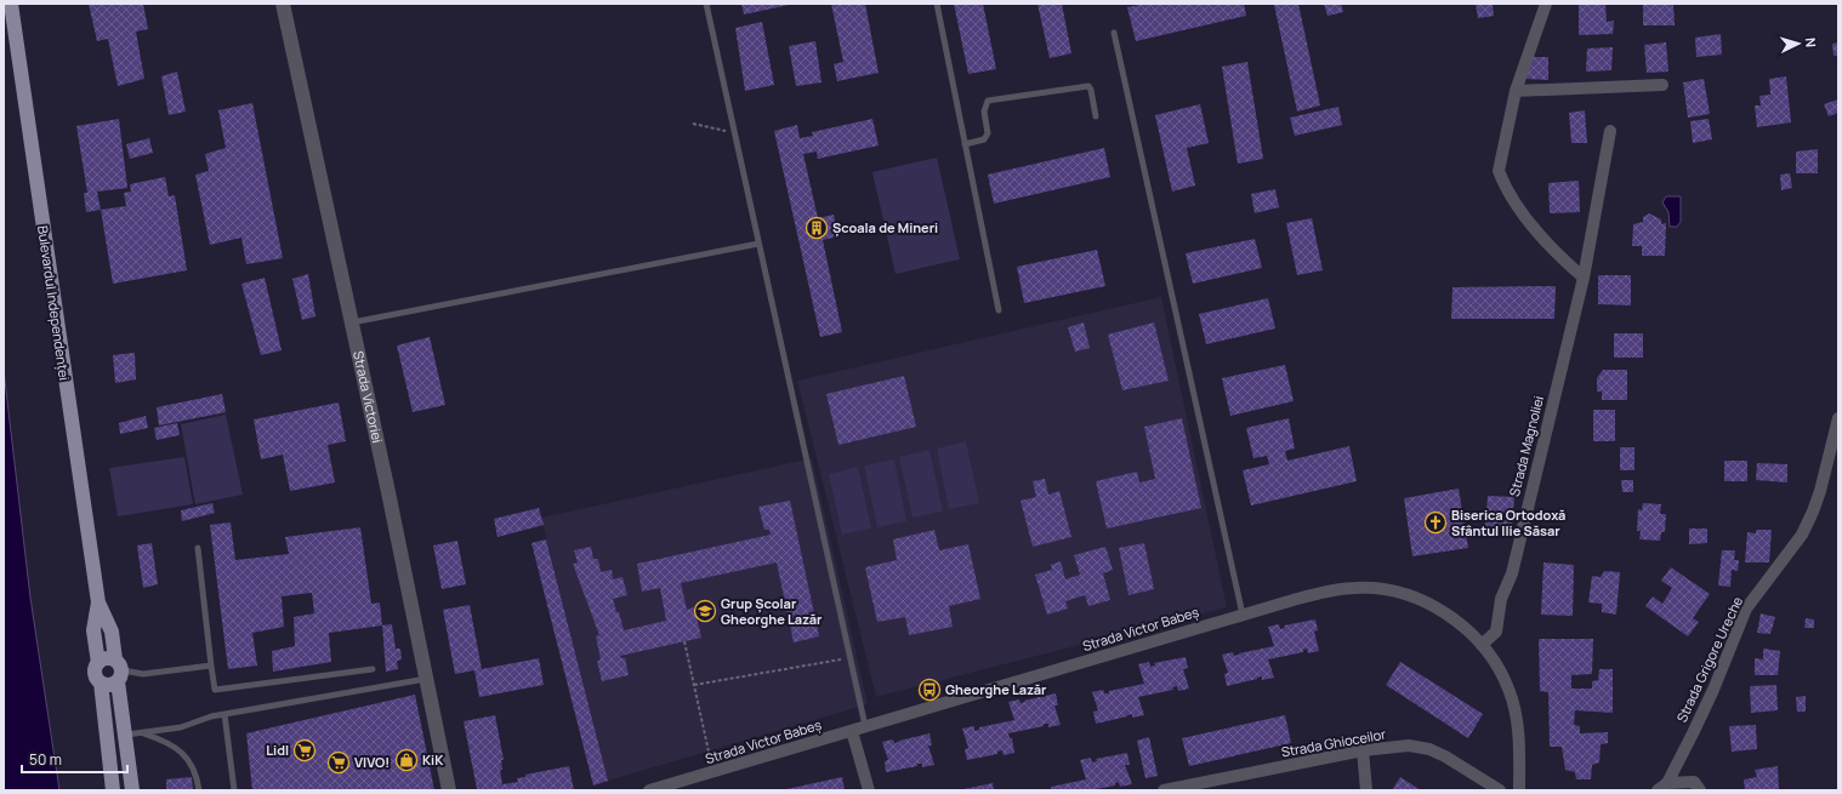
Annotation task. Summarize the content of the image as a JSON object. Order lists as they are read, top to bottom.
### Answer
{
  "streets": {
    "main road": ["Bulevardul Independenței"],
    "street": [
      "Strada Victoriei",
      "Strada Magnoliei",
      "Strada Victor Babeș",
      "Strada Grigore Ureche",
      "Strada Ghioceilor"
    ]
  },
  "crossings": [
    ["Strada Magnoliei", "Strada Victor Babeș"]
  ],
  "places": {
    "building": ["Școala de Mineri"],
    "church": ["Biserica Ortodoxă Sfântul Ilie Săsar"],
    "school or university": ["Grup Școlar Gheorghe Lazăr"],
    "bus stop": ["Gheorghe Lazăr"],
    "supermarket": ["Lidl", "VIVO!"],
    "shop": ["KiK"]
  },
  "scale_bar": "50 m",
  "north": "right"
}
